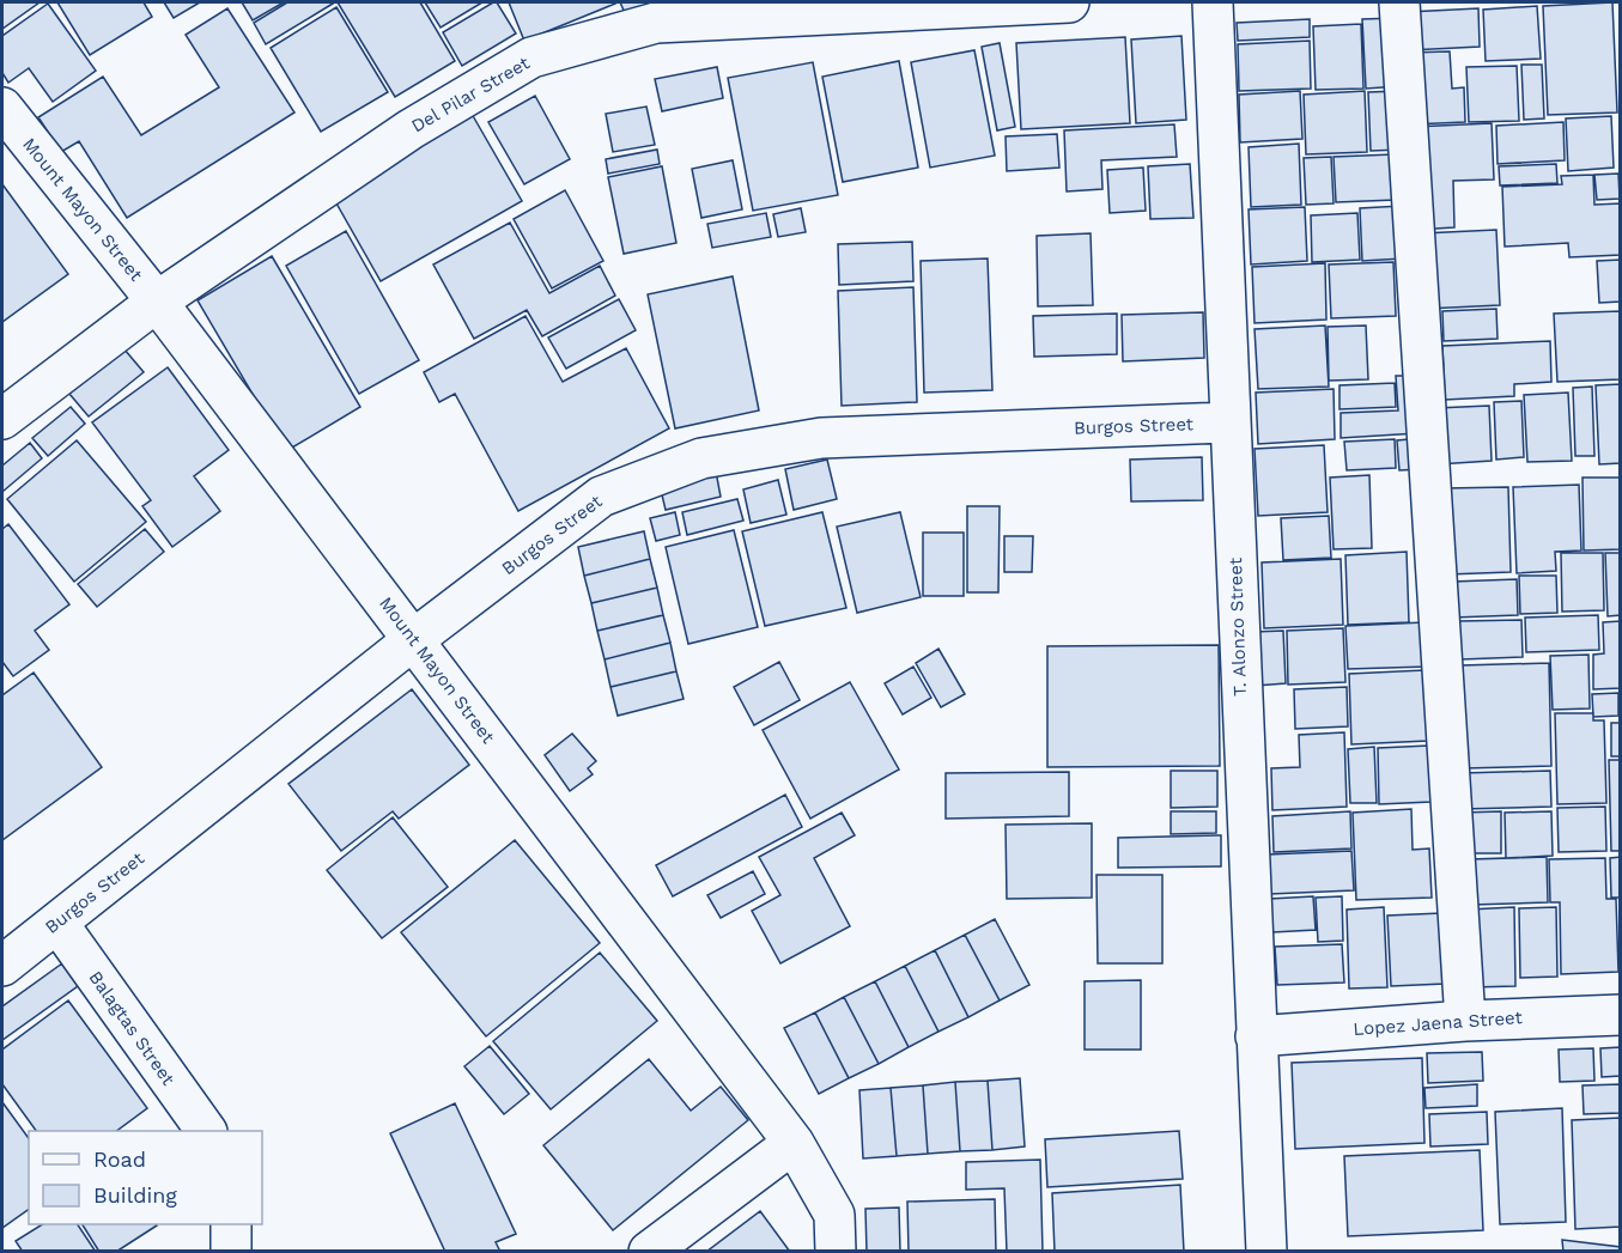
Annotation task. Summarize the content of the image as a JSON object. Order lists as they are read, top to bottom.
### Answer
{
  "streets": {
    "street": [
      "Del Pilar Street",
      "Mount Mayon Street",
      "Burgos Street",
      "T. Alonzo Street",
      "Lopez Jaena Street",
      "Balagtas Street"
    ]
  },
  "crossings": [
    ["Del Pilar Street", "Mount Mayon Street"],
    ["Mount Mayon Street", "Burgos Street"],
    ["Burgos Street", "T. Alonzo Street"],
    ["Burgos Street", "Balagtas Street"],
    ["T. Alonzo Street", "Lopez Jaena Street"]
  ],
  "legend": ["Road", "Building"]
}
